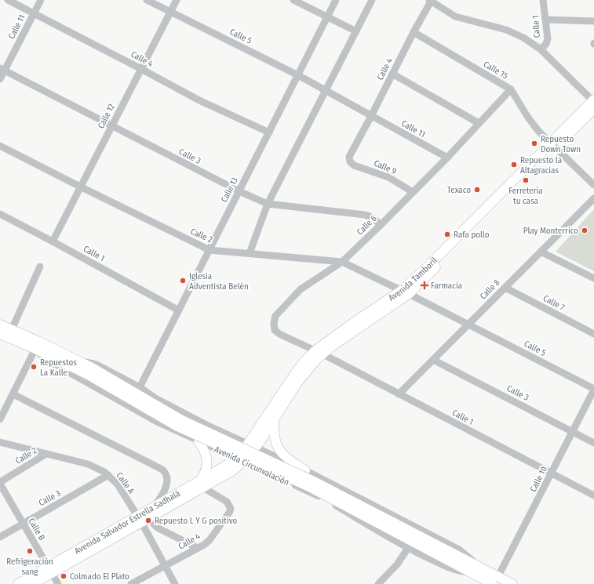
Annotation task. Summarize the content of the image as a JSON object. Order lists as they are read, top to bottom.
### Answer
{
  "streets": {
    "main road": ["Avenida Tamboril", "Avenida Circunvalación", "Avenida Salvador Estrella Sadhalá"],
    "street": [
      "Calle 11",
      "Calle 1",
      "Calle 5",
      "Calle 4",
      "Calle 15",
      "Calle 12",
      "Calle 3",
      "Calle 9",
      "Calle 13",
      "Calle 6",
      "Calle 2",
      "Calle 8",
      "Calle 7",
      "Calle 10",
      "Calle A",
      "Calle B"
    ]
  },
  "crossings": [
    ["Calle 11", "Calle 5"],
    ["Calle 11", "Calle 4"],
    ["Calle 11", "Calle 3"],
    ["Calle 11", "Calle 6"],
    ["Calle 1", "Calle 12"],
    ["Calle 1", "Calle 13"],
    ["Calle 1", "Calle 6"],
    ["Calle 1", "Avenida Tamboril"],
    ["Calle 1", "Calle 8"],
    ["Calle 1", "Calle 10"],
    ["Calle 5", "Calle 4"],
    ["Calle 5", "Calle 12"],
    ["Calle 5", "Calle 13"],
    ["Calle 5", "Calle 2"],
    ["Calle 5", "Avenida Tamboril"],
    ["Calle 5", "Calle 8"],
    ["Calle 5", "Calle 10"],
    ["Calle 4", "Calle 15"],
    ["Calle 4", "Calle 12"],
    ["Calle 4", "Calle 9"],
    ["Calle 4", "Calle 13"],
    ["Calle 4", "Calle A"],
    ["Calle 4", "Avenida Salvador Estrella Sadhalá"],
    ["Calle 15", "Calle 6"],
    ["Calle 15", "Avenida Tamboril"],
    ["Calle 12", "Calle 3"],
    ["Calle 12", "Calle 2"],
    ["Calle 3", "Calle 13"],
    ["Calle 3", "Calle 6"],
    ["Calle 3", "Calle 8"],
    ["Calle 3", "Calle 10"],
    ["Calle 3", "Calle A"],
    ["Calle 3", "Calle B"],
    ["Calle 9", "Calle 6"],
    ["Calle 13", "Calle 2"],
    ["Calle 13", "Avenida Circunvalación"],
    ["Calle 6", "Calle 2"],
    ["Calle 6", "Avenida Tamboril"],
    ["Calle 2", "Avenida Tamboril"],
    ["Calle 2", "Calle A"],
    ["Calle 2", "Calle B"],
    ["Avenida Tamboril", "Avenida Circunvalación"],
    ["Avenida Tamboril", "Avenida Salvador Estrella Sadhalá"],
    ["Calle 8", "Calle 7"],
    ["Avenida Circunvalación", "Calle 10"],
    ["Avenida Circunvalación", "Avenida Salvador Estrella Sadhalá"],
    ["Calle A", "Avenida Salvador Estrella Sadhalá"],
    ["Avenida Salvador Estrella Sadhalá", "Calle B"]
  ],
  "places": {
    "other": [
      "Repuesto Down Town",
      "Repuesto la Altagracias",
      "Ferretería tu casa",
      "Texaco",
      "Play Monterrico",
      "Rafa pollo",
      "Iglesia Adventista Belén",
      "Repuestos La Kalle",
      "Repuesto L Y G positivo",
      "Refrigeración sang",
      "Colmado El Plato"
    ],
    "health": ["Farmacia"]
  }
}
